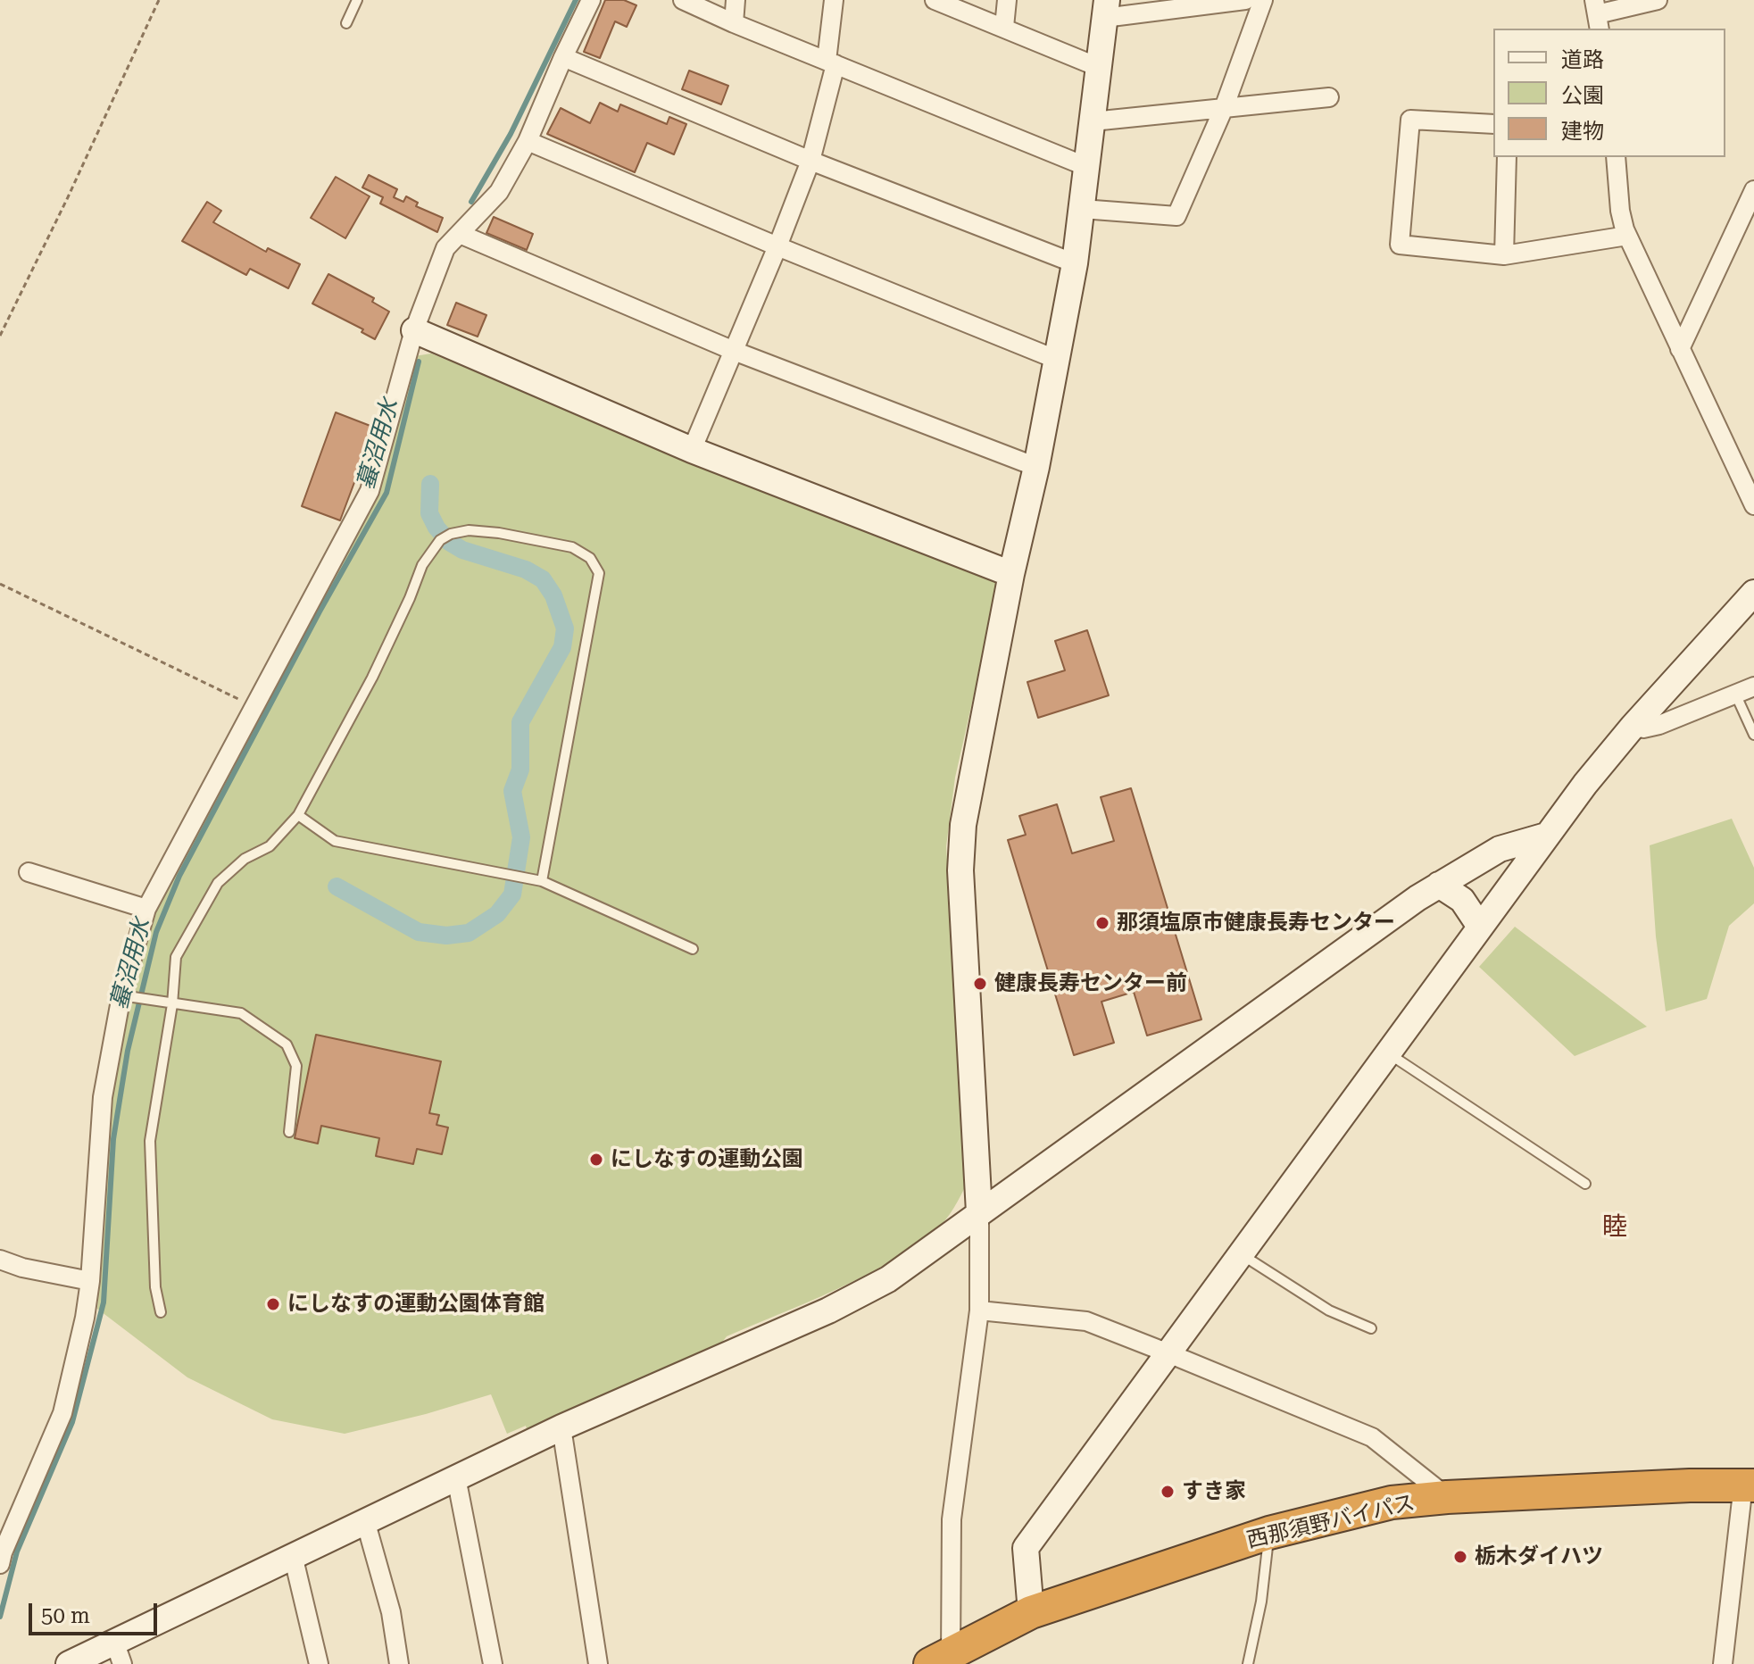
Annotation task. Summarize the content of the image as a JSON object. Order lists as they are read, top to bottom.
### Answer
{
  "streets": {
    "highway": ["西那須野バイパス"]
  },
  "districts": ["睦"],
  "water": ["蟇沼用水"],
  "places": [
    "那須塩原市健康長寿センター",
    "健康長寿センター前",
    "にしなすの運動公園",
    "にしなすの運動公園体育館",
    "すき家",
    "栃木ダイハツ"
  ],
  "legend": ["道路", "公園", "建物"],
  "scale_bar": "50 m"
}
